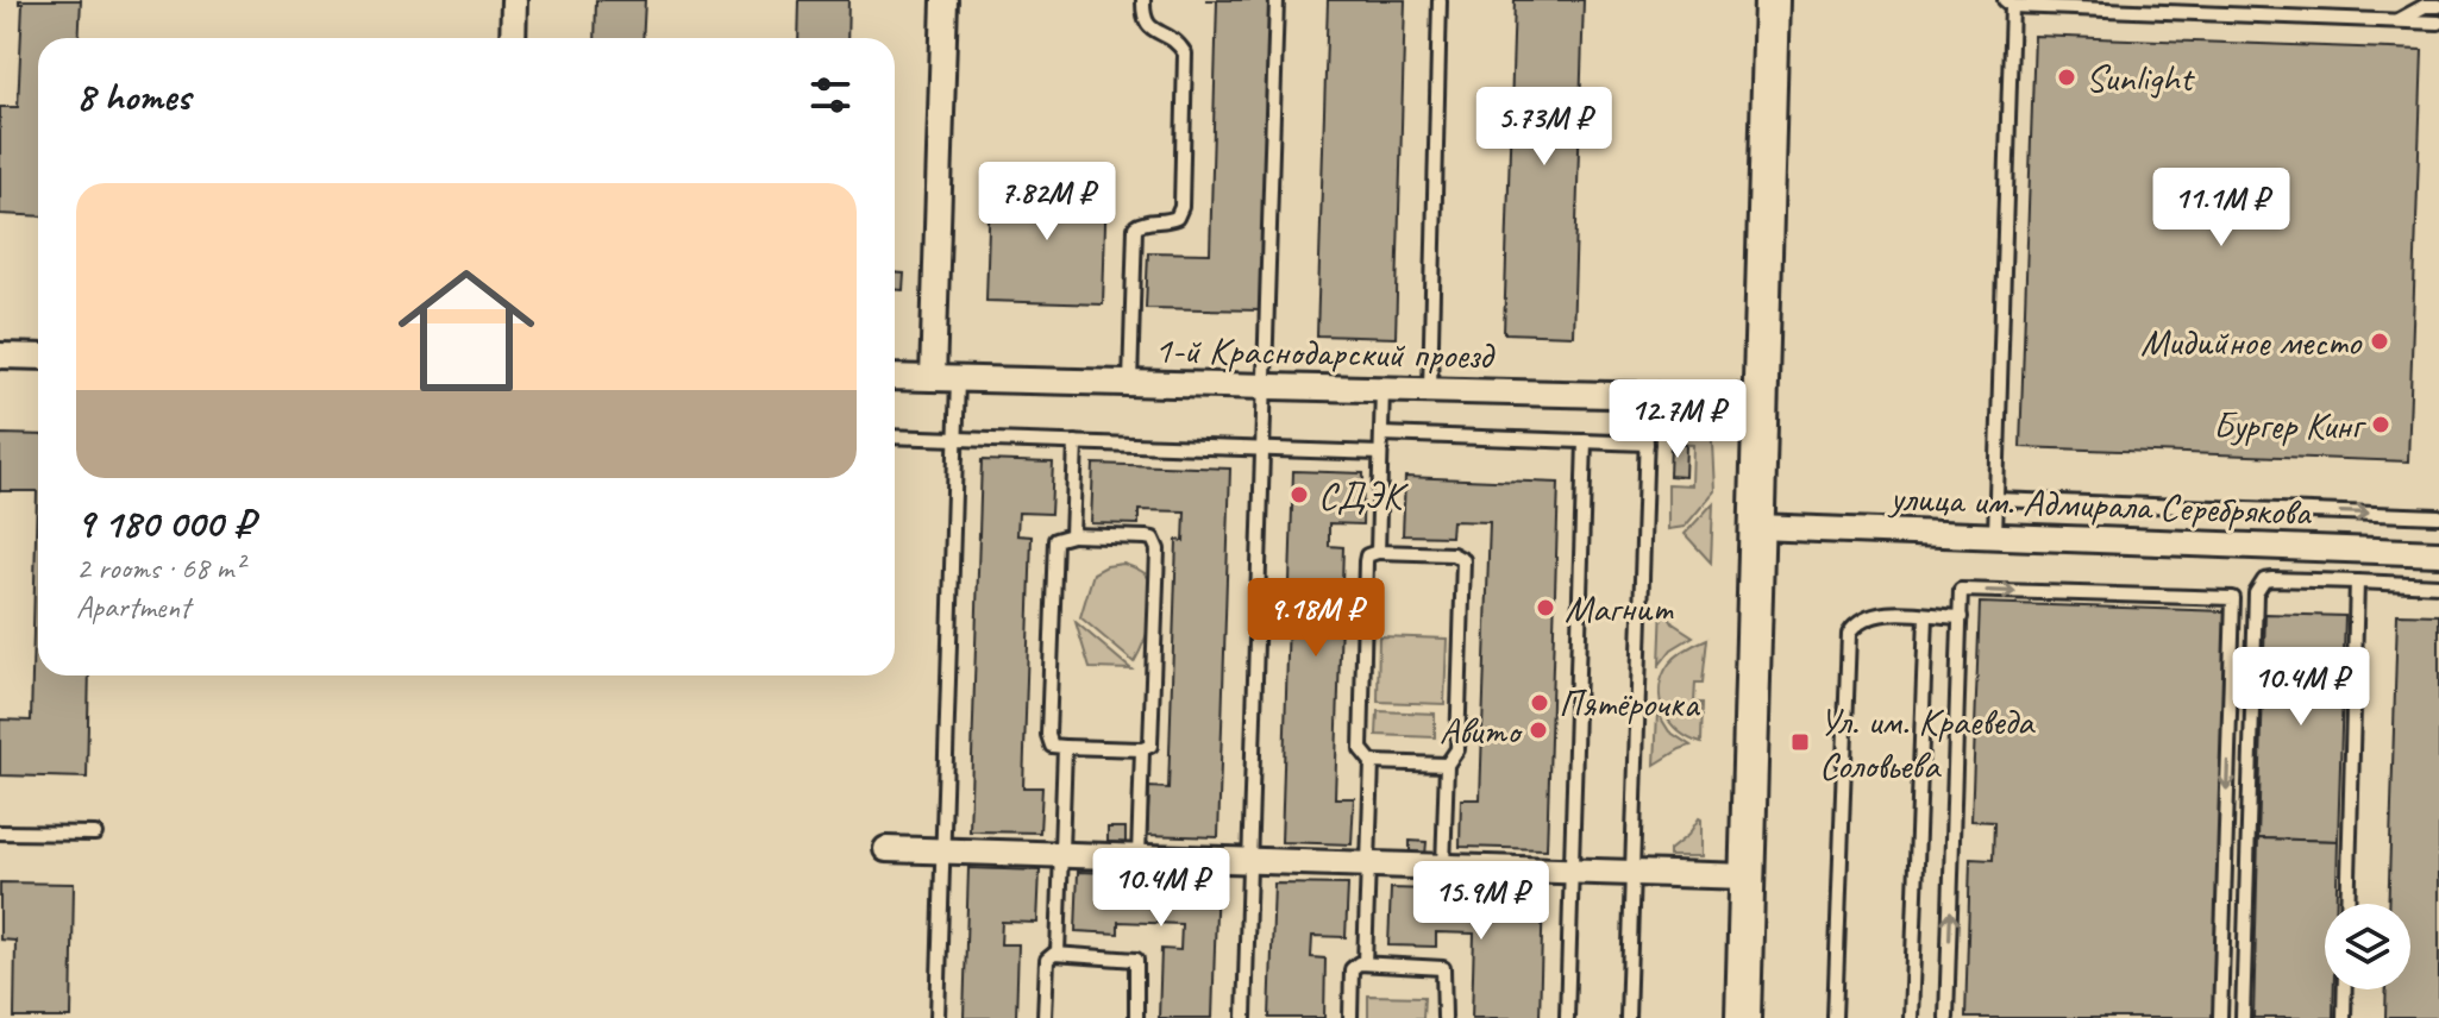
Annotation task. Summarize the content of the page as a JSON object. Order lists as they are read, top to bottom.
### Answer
{
  "streets": {
    "street": ["1-й Краснодарский проезд", "улица им. Адмирала Серебрякова"]
  },
  "places": {
    "other": [
      "Sunlight",
      "Мидийное место",
      "Бургер Кинг",
      "СДЭК",
      "Магнит",
      "Пятёрочка",
      "Авито"
    ],
    "transit": ["Ул. им. Краеведа Соловьева"]
  },
  "page": {
    "heading": "8 homes",
    "price": [
      "5.73M ₽",
      "7.82M ₽",
      "11.1M ₽",
      "12.7M ₽",
      "9.18M ₽",
      "10.4M ₽",
      "10.4M ₽",
      "15.9M ₽"
    ],
    "list": [
      {
        "name": "9 180 000 ₽",
        "note": "2 rooms · 68 m² · Apartment"
      }
    ]
  }
}
